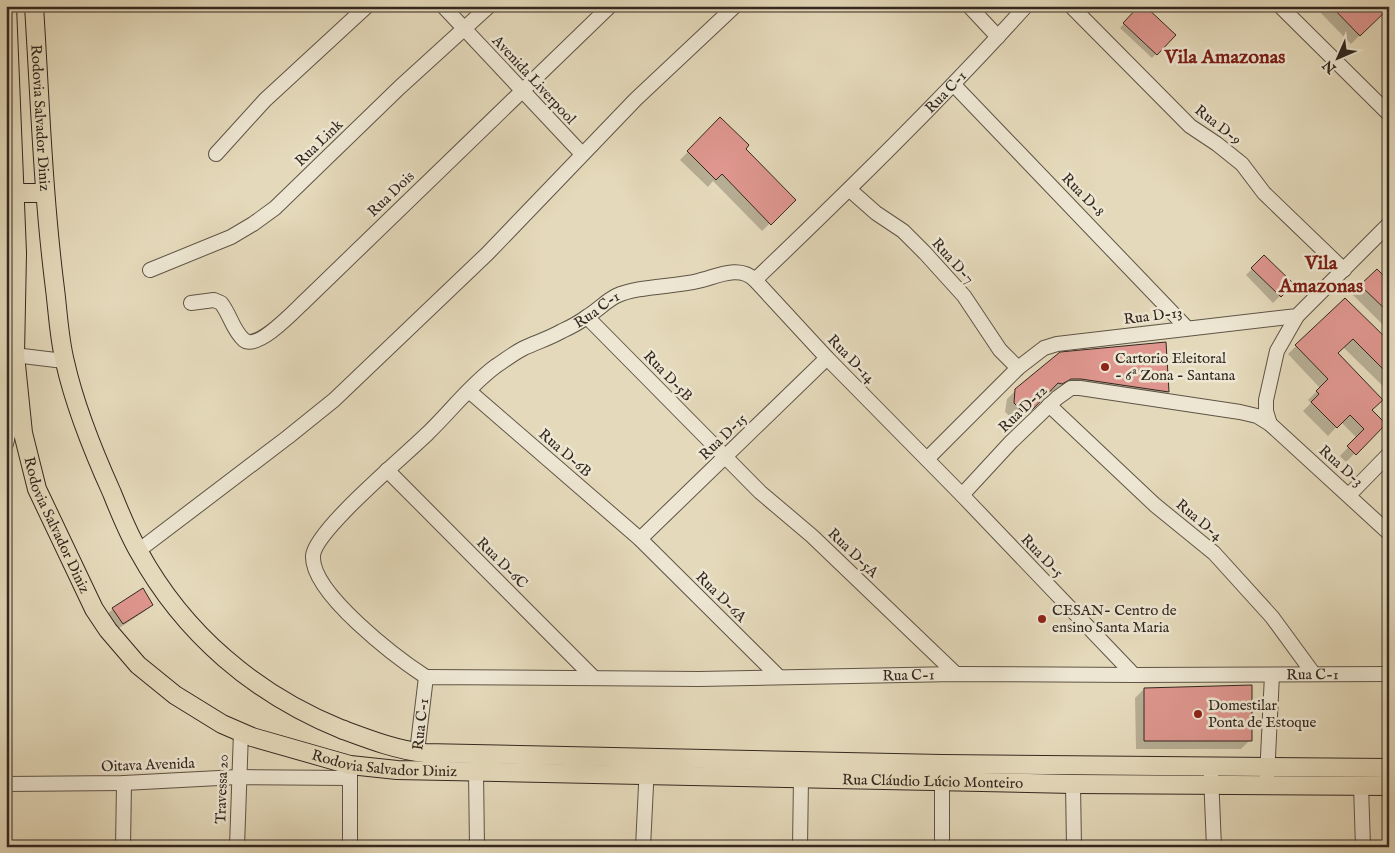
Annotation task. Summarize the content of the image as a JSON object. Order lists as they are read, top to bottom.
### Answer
{
  "streets": {
    "main road": ["Rua C-1", "Rodovia Salvador Diniz", "Rua Cláudio Lúcio Monteiro"],
    "street": [
      "Avenida Liverpool",
      "Rua D-9",
      "Rua Link",
      "Rua Dois",
      "Rua D-8",
      "Rua D-7",
      "Rua D-13",
      "Rua D-14",
      "Rua D-5B",
      "Rua D-12",
      "Rua D-15",
      "Rua D-6B",
      "Rua D-3",
      "Rua D-4",
      "Rua D-5A",
      "Rua D-5",
      "Rua D-6C",
      "Rua D-6A",
      "Oitava Avenida",
      "Travessa 20"
    ]
  },
  "crossings": [
    ["Avenida Liverpool", "Rua Link"],
    ["Avenida Liverpool", "Rua Dois"],
    ["Rua C-1", "Rodovia Salvador Diniz"],
    ["Rua C-1", "Rua D-8"],
    ["Rua C-1", "Rua D-7"],
    ["Rua C-1", "Rua D-14"],
    ["Rua C-1", "Rua D-5B"],
    ["Rua C-1", "Rua D-6B"],
    ["Rua C-1", "Rua D-4"],
    ["Rua C-1", "Rua D-5A"],
    ["Rua C-1", "Rua D-5"],
    ["Rua C-1", "Rua D-6C"],
    ["Rua C-1", "Rua D-6A"],
    ["Rodovia Salvador Diniz", "Oitava Avenida"],
    ["Rodovia Salvador Diniz", "Rua Cláudio Lúcio Monteiro"],
    ["Rodovia Salvador Diniz", "Travessa 20"],
    ["Rua D-8", "Rua D-13"],
    ["Rua D-7", "Rua D-13"],
    ["Rua D-13", "Rua D-14"],
    ["Rua D-13", "Rua D-5"],
    ["Rua D-14", "Rua D-15"],
    ["Rua D-14", "Rua D-5"],
    ["Rua D-5B", "Rua D-15"],
    ["Rua D-5B", "Rua D-5A"],
    ["Rua D-12", "Rua D-3"],
    ["Rua D-12", "Rua D-4"],
    ["Rua D-12", "Rua D-5"],
    ["Rua D-15", "Rua D-6B"],
    ["Rua D-15", "Rua D-5A"],
    ["Rua D-15", "Rua D-6A"],
    ["Rua D-6B", "Rua D-6A"],
    ["Oitava Avenida", "Travessa 20"]
  ],
  "districts": ["Vila Amazonas", "Vila Amazonas"],
  "places": ["Cartorio Eleitoral - 6ª Zona - Santana", "CESAN- Centro de ensino Santa Maria", "Domestilar Ponta de Estoque"],
  "north": "bottom left"
}
